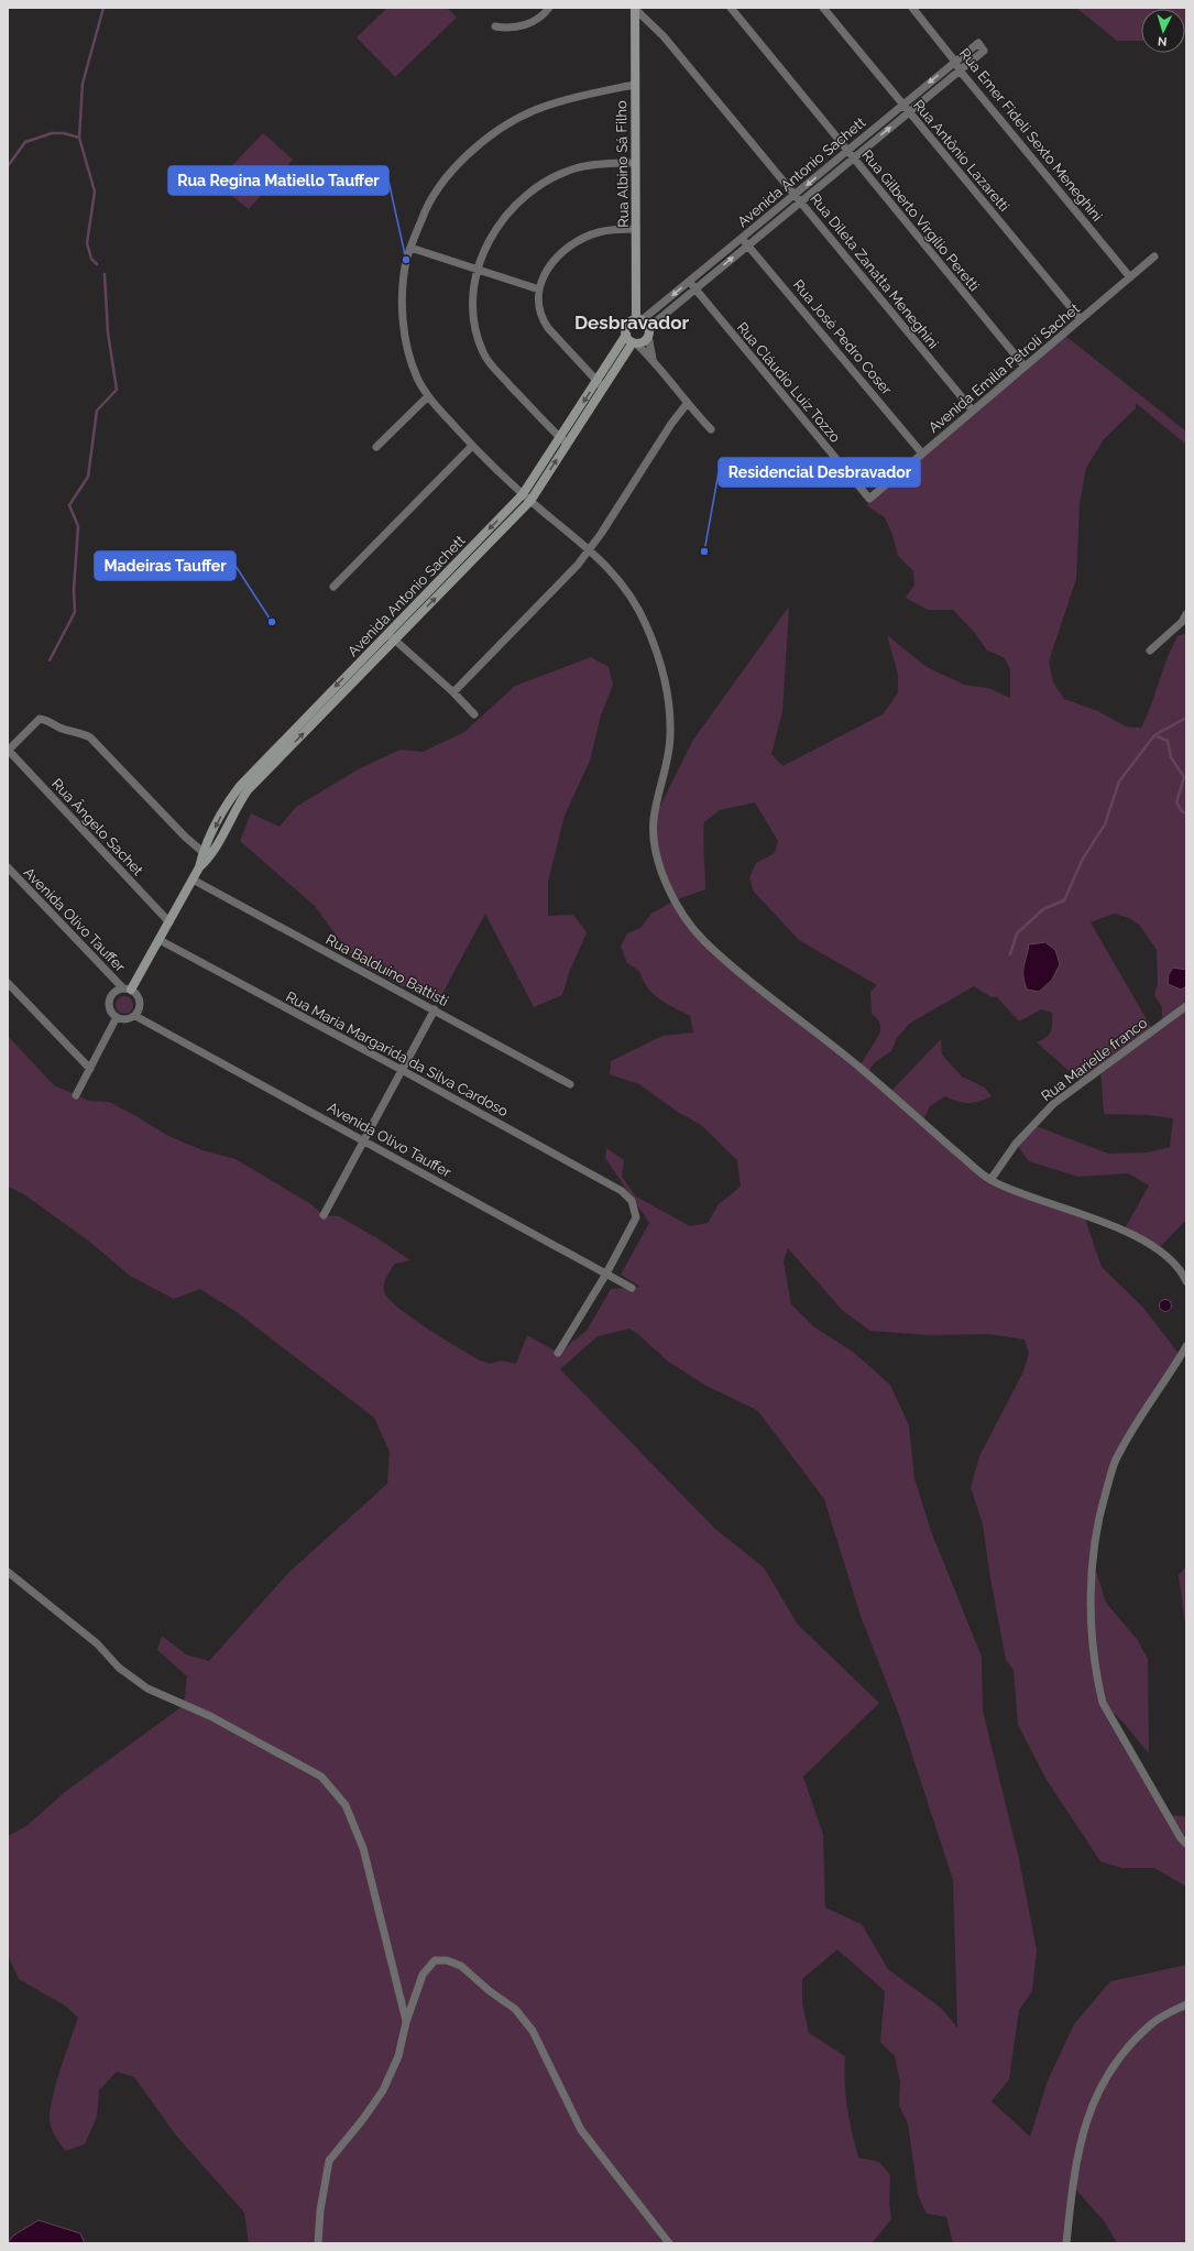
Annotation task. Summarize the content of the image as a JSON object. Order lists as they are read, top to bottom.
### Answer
{
  "streets": {
    "street": [
      "Rua Emer Fideli Sexto Meneghini",
      "Rua Antônio Lazaretti",
      "Rua Albino Sá Filho",
      "Avenida Antonio Sachett",
      "Rua Gilberto Virgílio Peretti",
      "Rua Dileta Zanatta Meneghini",
      "Rua José Pedro Coser",
      "Avenida Emília Petroli Sachet",
      "Rua Cláudio Luiz Tozzo",
      "Rua Ângelo Sachet",
      "Avenida Olivo Tauffer",
      "Rua Balduíno Battisti",
      "Rua Maria Margarida da Silva Cardoso",
      "Rua Marielle franco"
    ]
  },
  "crossings": [
    ["Rua Emer Fideli Sexto Meneghini", "Avenida Antonio Sachett"],
    ["Rua Emer Fideli Sexto Meneghini", "Avenida Emília Petroli Sachet"],
    ["Rua Antônio Lazaretti", "Avenida Antonio Sachett"],
    ["Rua Antônio Lazaretti", "Avenida Emília Petroli Sachet"],
    ["Rua Albino Sá Filho", "Avenida Antonio Sachett"],
    ["Rua Albino Sá Filho", "Rua Dileta Zanatta Meneghini"],
    ["Avenida Antonio Sachett", "Rua Gilberto Virgílio Peretti"],
    ["Avenida Antonio Sachett", "Rua Dileta Zanatta Meneghini"],
    ["Avenida Antonio Sachett", "Rua José Pedro Coser"],
    ["Avenida Antonio Sachett", "Rua Cláudio Luiz Tozzo"],
    ["Avenida Antonio Sachett", "Rua Ângelo Sachet"],
    ["Avenida Antonio Sachett", "Avenida Olivo Tauffer"],
    ["Avenida Antonio Sachett", "Rua Balduíno Battisti"],
    ["Avenida Antonio Sachett", "Rua Maria Margarida da Silva Cardoso"],
    ["Rua Gilberto Virgílio Peretti", "Avenida Emília Petroli Sachet"],
    ["Rua Dileta Zanatta Meneghini", "Avenida Emília Petroli Sachet"],
    ["Rua José Pedro Coser", "Avenida Emília Petroli Sachet"],
    ["Avenida Emília Petroli Sachet", "Rua Cláudio Luiz Tozzo"],
    ["Avenida Olivo Tauffer", "Rua Maria Margarida da Silva Cardoso"]
  ],
  "districts": ["Desbravador"],
  "places": ["Rua Regina Matiello Tauffer", "Residencial Desbravador", "Madeiras Tauffer"],
  "north": "bottom"
}
